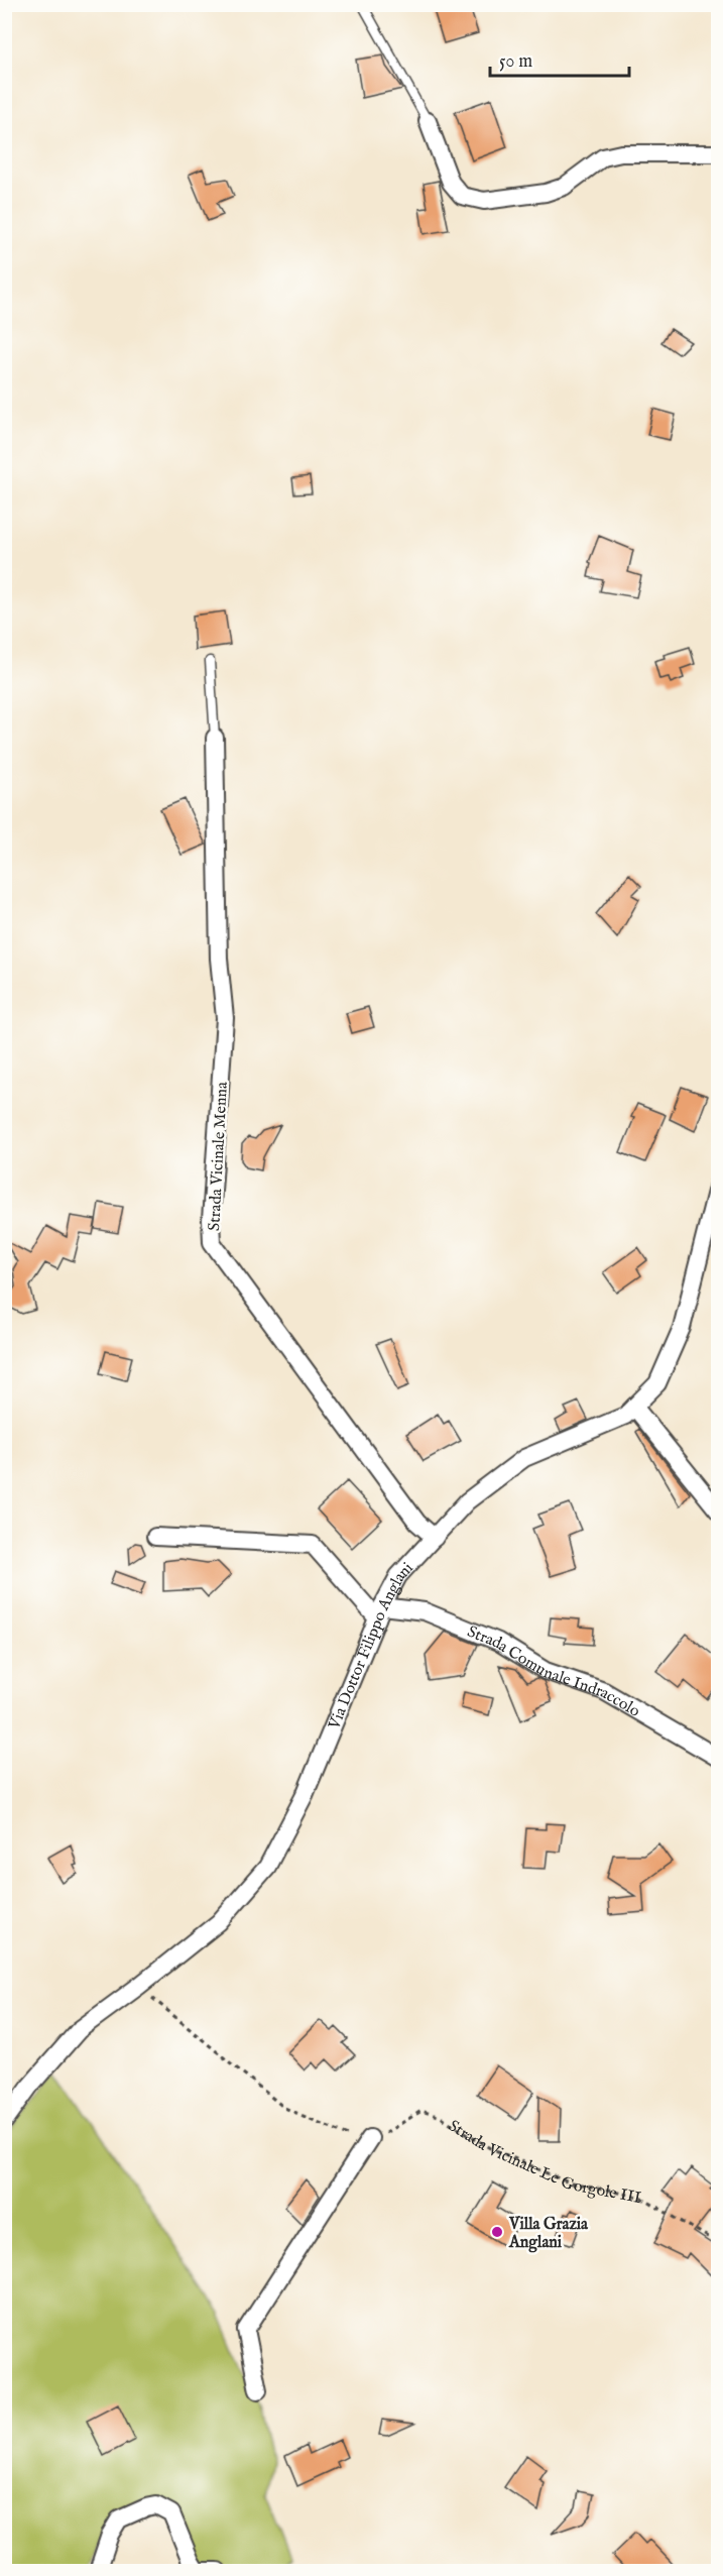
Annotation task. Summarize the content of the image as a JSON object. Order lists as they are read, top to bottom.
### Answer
{
  "streets": {
    "street": ["Strada Vicinale Menna", "Via Dottor Filippo Anglani", "Strada Comunale Indraccolo"],
    "path": ["Strada Vicinale Le Gorgole III"]
  },
  "crossings": [
    ["Strada Vicinale Menna", "Via Dottor Filippo Anglani"],
    ["Via Dottor Filippo Anglani", "Strada Comunale Indraccolo"]
  ],
  "places": ["Villa Grazia Anglani"],
  "scale_bar": "50 m"
}
